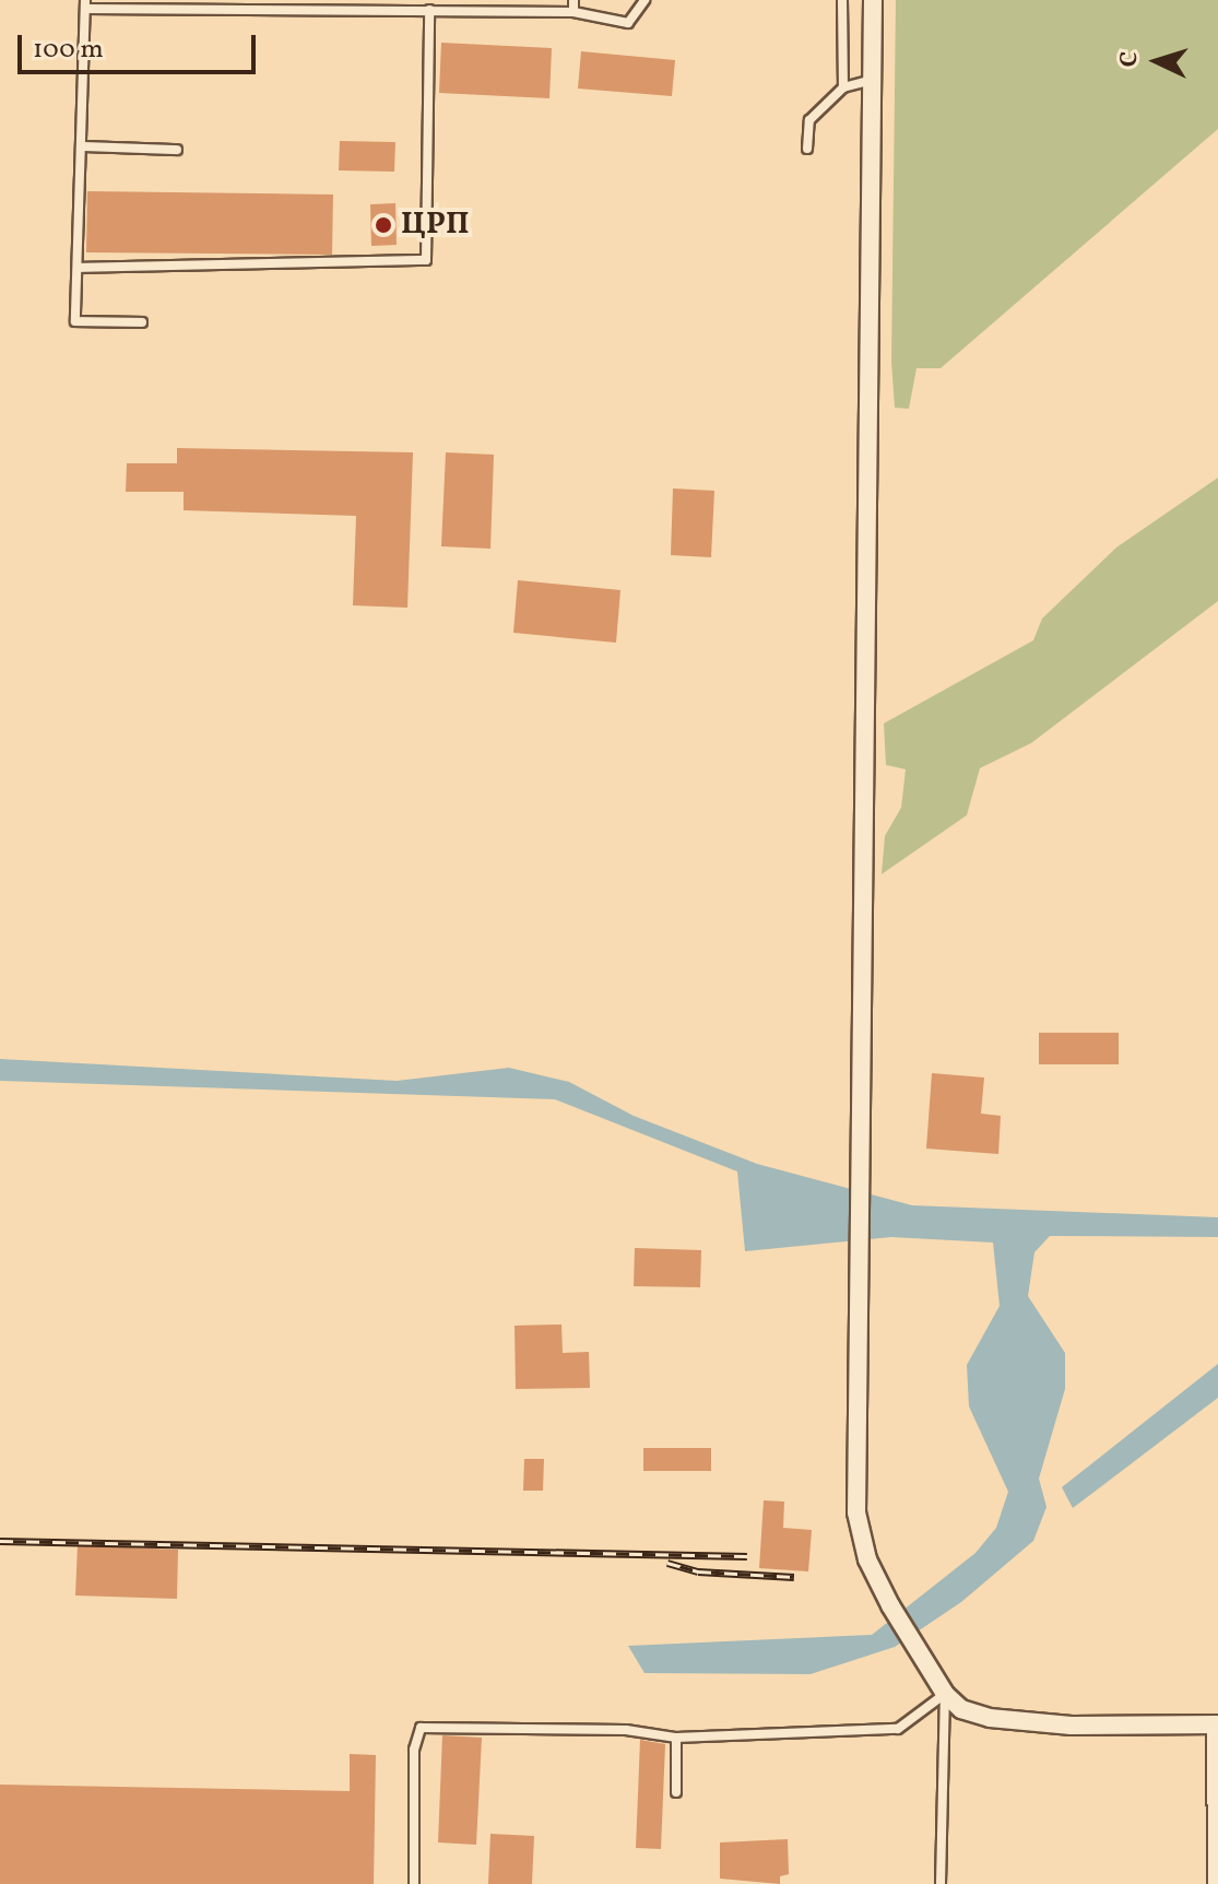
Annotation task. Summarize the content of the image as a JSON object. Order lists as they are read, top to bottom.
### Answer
{
  "places": ["ЦРП"],
  "scale_bar": "100 m",
  "north": "left"
}
